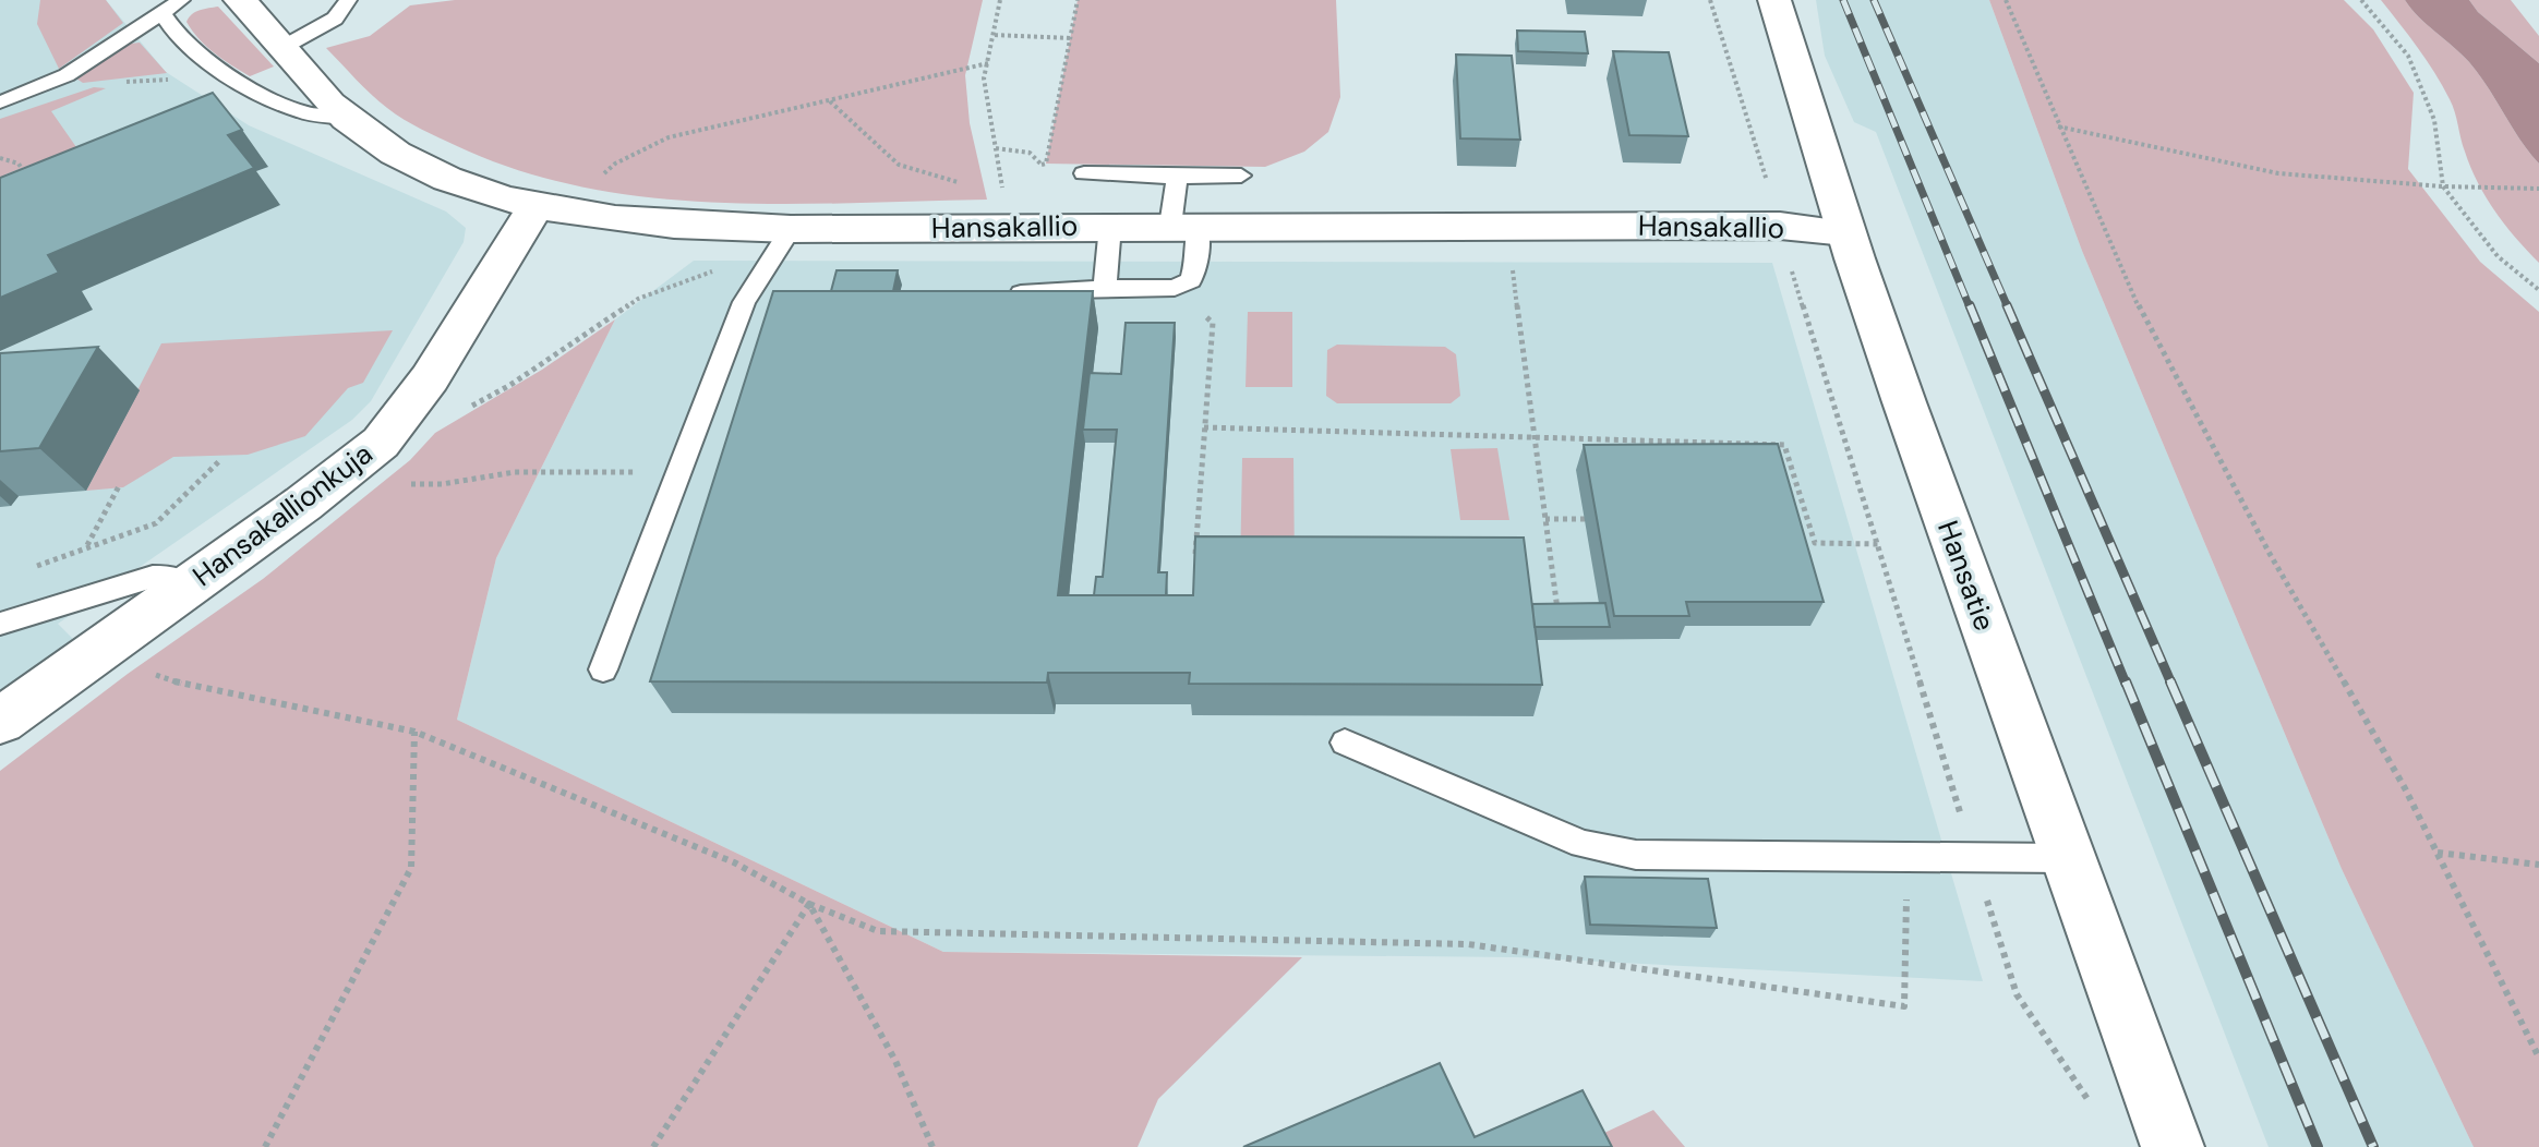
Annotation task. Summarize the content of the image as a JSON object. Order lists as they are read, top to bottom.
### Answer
{
  "streets": {
    "street": ["Hansakallio", "Hansakallionkuja", "Hansatie"]
  },
  "crossings": [
    ["Hansakallio", "Hansakallionkuja"],
    ["Hansakallio", "Hansatie"]
  ]
}
